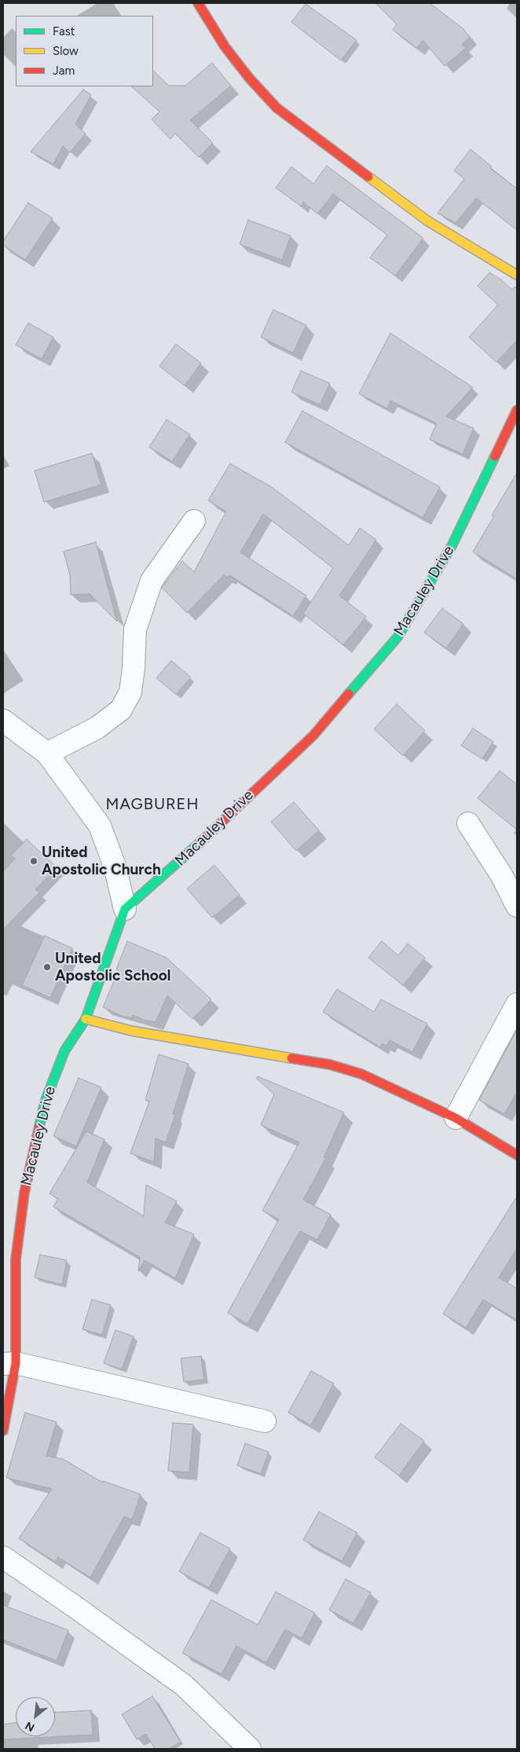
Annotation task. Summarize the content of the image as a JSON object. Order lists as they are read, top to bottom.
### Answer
{
  "streets": {
    "street": ["Macauley Drive"]
  },
  "districts": ["MAGBUREH"],
  "places": ["United Apostolic Church", "United Apostolic School"],
  "legend": ["Fast", "Slow", "Jam"],
  "north": "bottom left"
}
